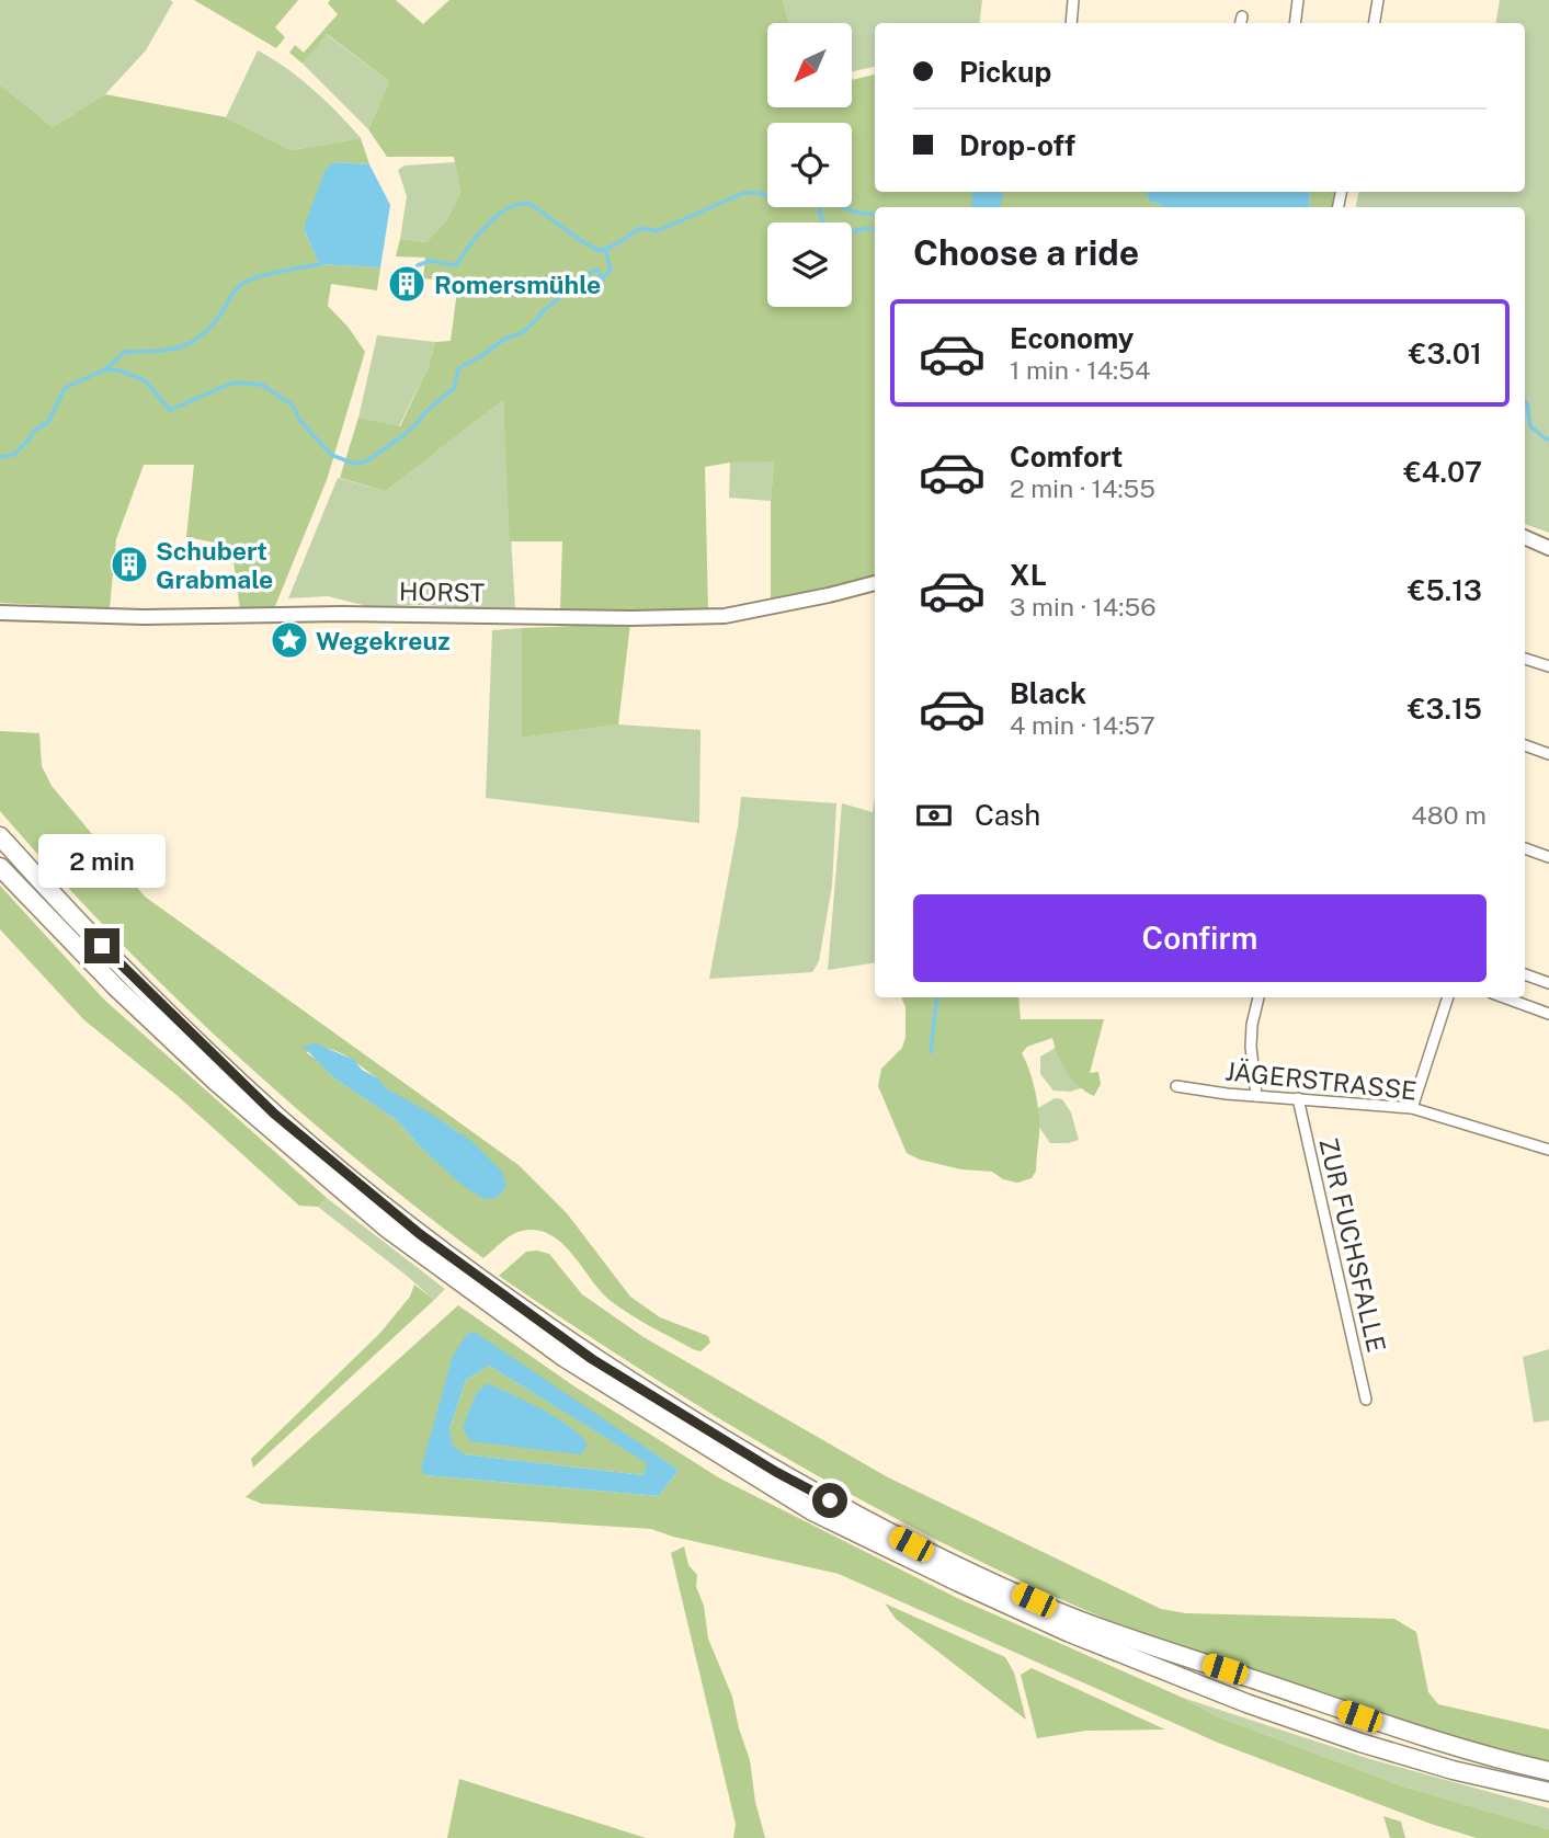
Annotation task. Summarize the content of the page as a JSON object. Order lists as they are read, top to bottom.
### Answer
{
  "streets": {
    "street": ["HORST", "JÄGERSTRASSE", "ZUR FUCHSFALLE"]
  },
  "crossings": [
    ["JÄGERSTRASSE", "ZUR FUCHSFALLE"]
  ],
  "places": {
    "building": ["Romersmühle", "Schubert Grabmale"],
    "place": ["Wegekreuz"]
  },
  "north": "bottom left",
  "page": {
    "banner": ["Pickup", "Drop-off"],
    "heading": "Choose a ride",
    "list": [
      {
        "name": "Economy",
        "note": "1 min · 14:54",
        "value": "€3.01"
      },
      {
        "name": "Comfort",
        "note": "2 min · 14:55",
        "value": "€4.07"
      },
      {
        "name": "XL",
        "note": "3 min · 14:56",
        "value": "€5.13"
      },
      {
        "name": "Black",
        "note": "4 min · 14:57",
        "value": "€3.15"
      }
    ],
    "pay": ["Cash", "480 m"],
    "bubble": "2 min",
    "buttons": "Confirm"
  }
}
